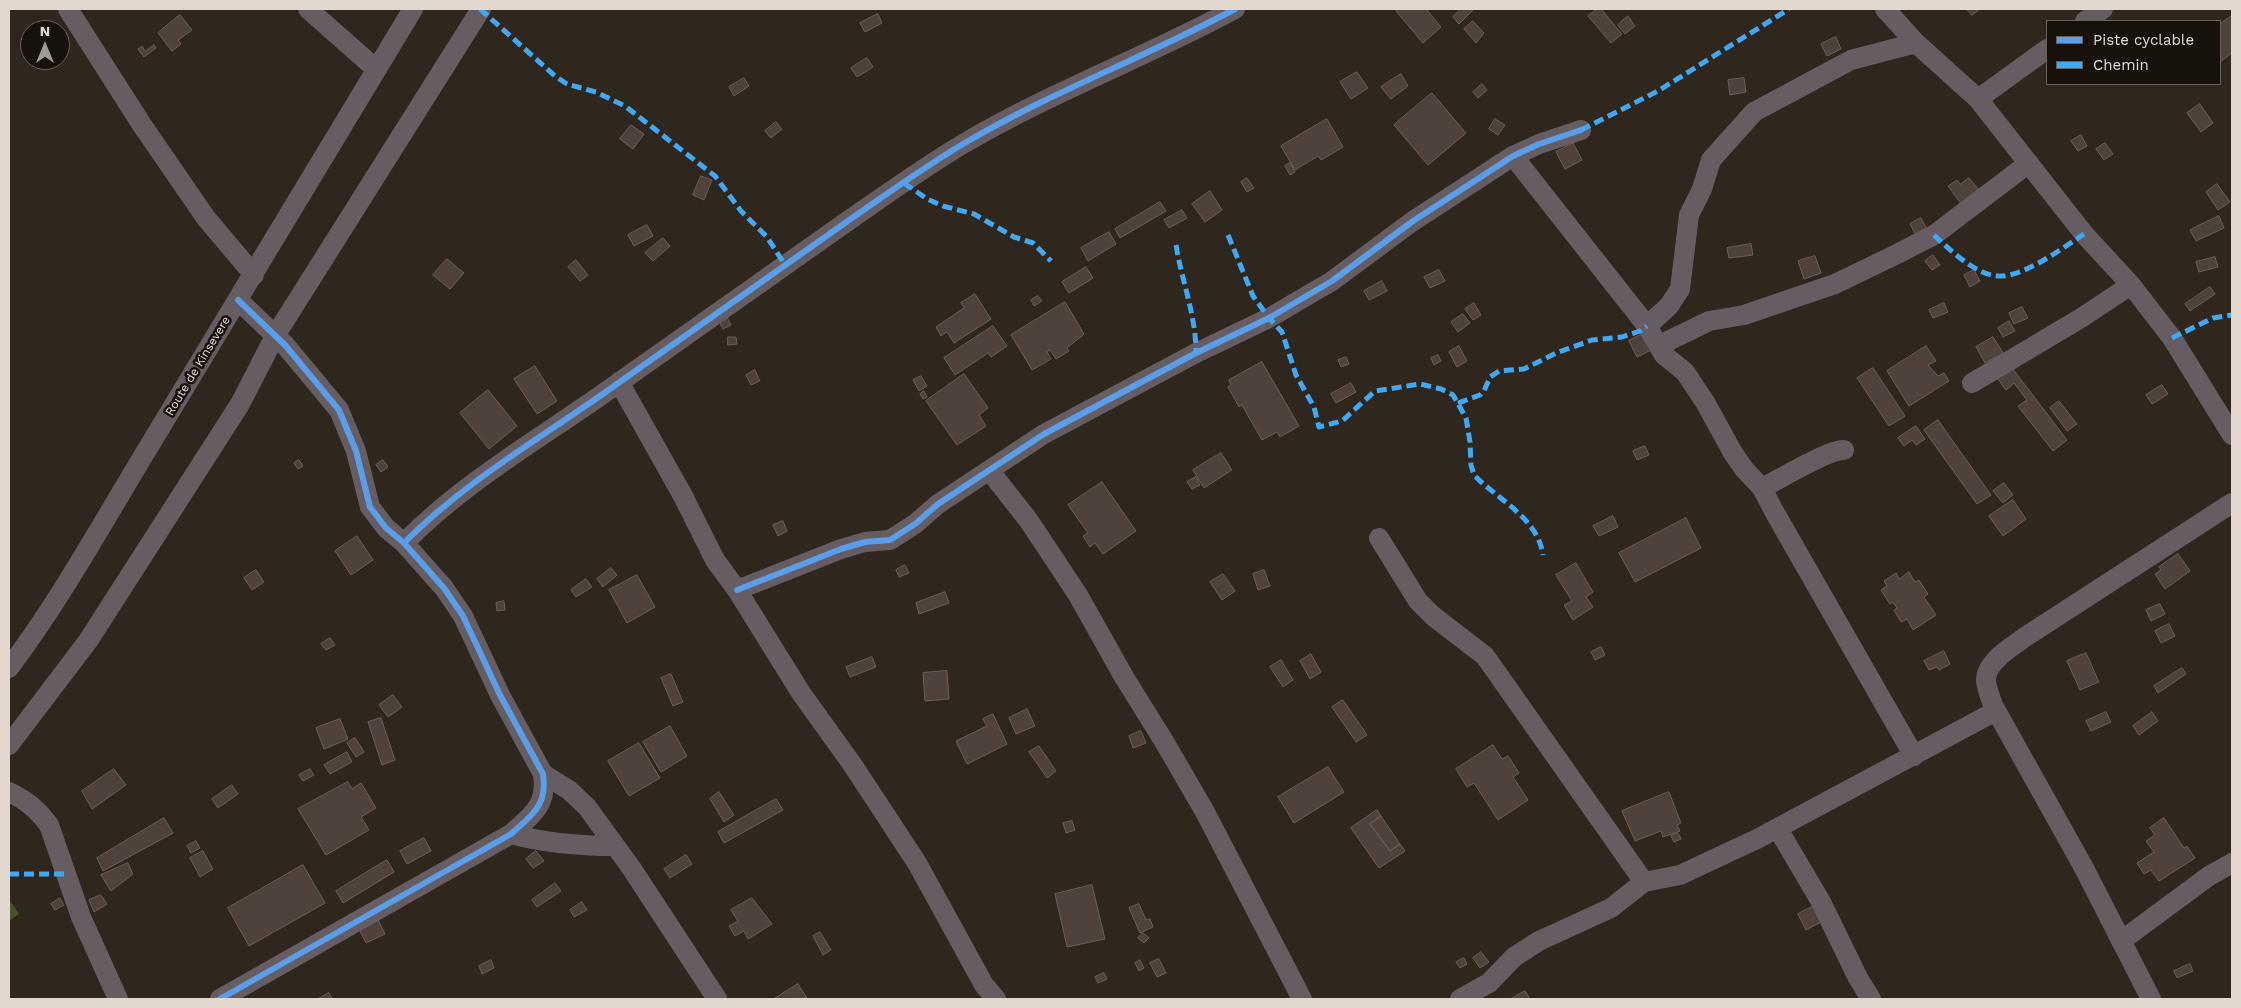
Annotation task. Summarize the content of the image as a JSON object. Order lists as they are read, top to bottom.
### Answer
{
  "streets": {
    "street": ["Route de Kinsevere"]
  },
  "legend": ["Piste cyclable", "Chemin"],
  "north": "top"
}
